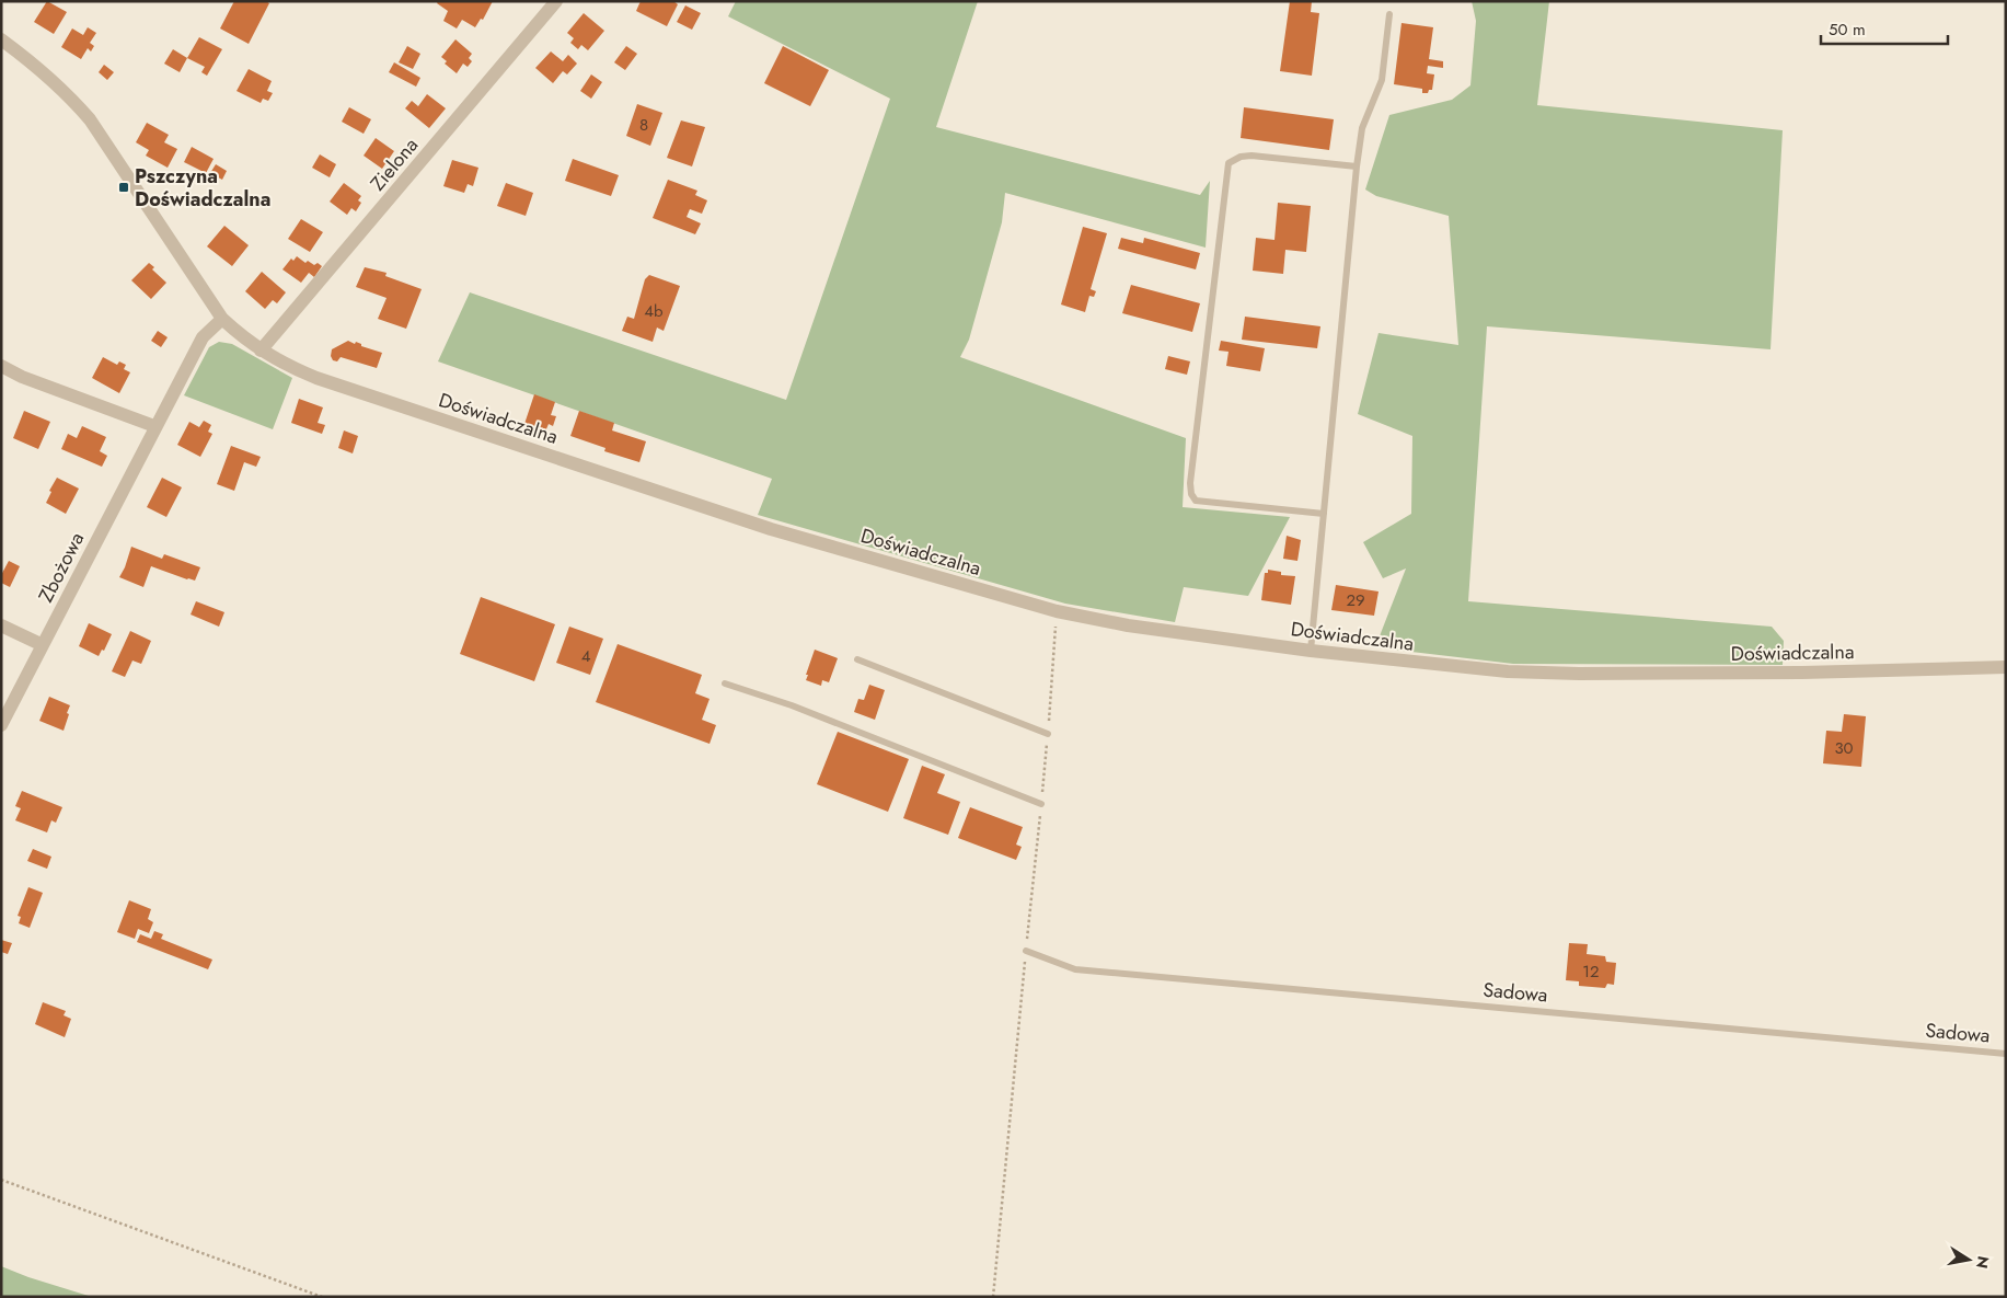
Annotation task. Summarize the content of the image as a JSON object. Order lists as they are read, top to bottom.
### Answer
{
  "streets": {
    "street": ["Zielona", "Doświadczalna", "Zbożowa"],
    "lane": ["Sadowa"]
  },
  "crossings": [
    ["Zielona", "Doświadczalna"],
    ["Doświadczalna", "Zbożowa"]
  ],
  "places": {
    "transit": ["Pszczyna Doświadczalna"]
  },
  "house_numbers": [
    "8",
    "4b",
    "29",
    "4",
    "30",
    "12"
  ],
  "scale_bar": "50 m",
  "north": "right"
}
